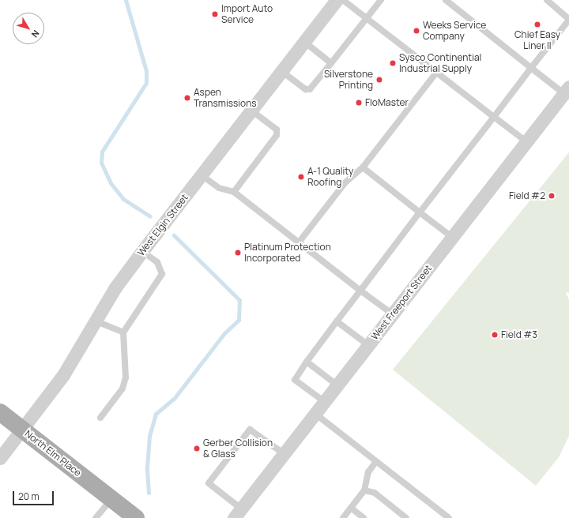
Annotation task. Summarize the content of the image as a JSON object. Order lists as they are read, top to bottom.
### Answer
{
  "streets": {
    "main road": ["North Elm Place"],
    "street": ["West Elgin Street", "West Freeport Street"]
  },
  "crossings": [
    ["West Elgin Street", "North Elm Place"]
  ],
  "places": [
    "Import Auto Service",
    "Chief Easy Liner II",
    "Weeks Service Company",
    "Sysco Continential Industrial Supply",
    "Silverstone Printing",
    "Aspen Transmissions",
    "FloMaster",
    "A-1 Quality Roofing",
    "Field #2",
    "Platinum Protection Incorporated",
    "Field #3",
    "Gerber Collision & Glass"
  ],
  "scale_bar": "20 m",
  "north": "bottom right"
}
